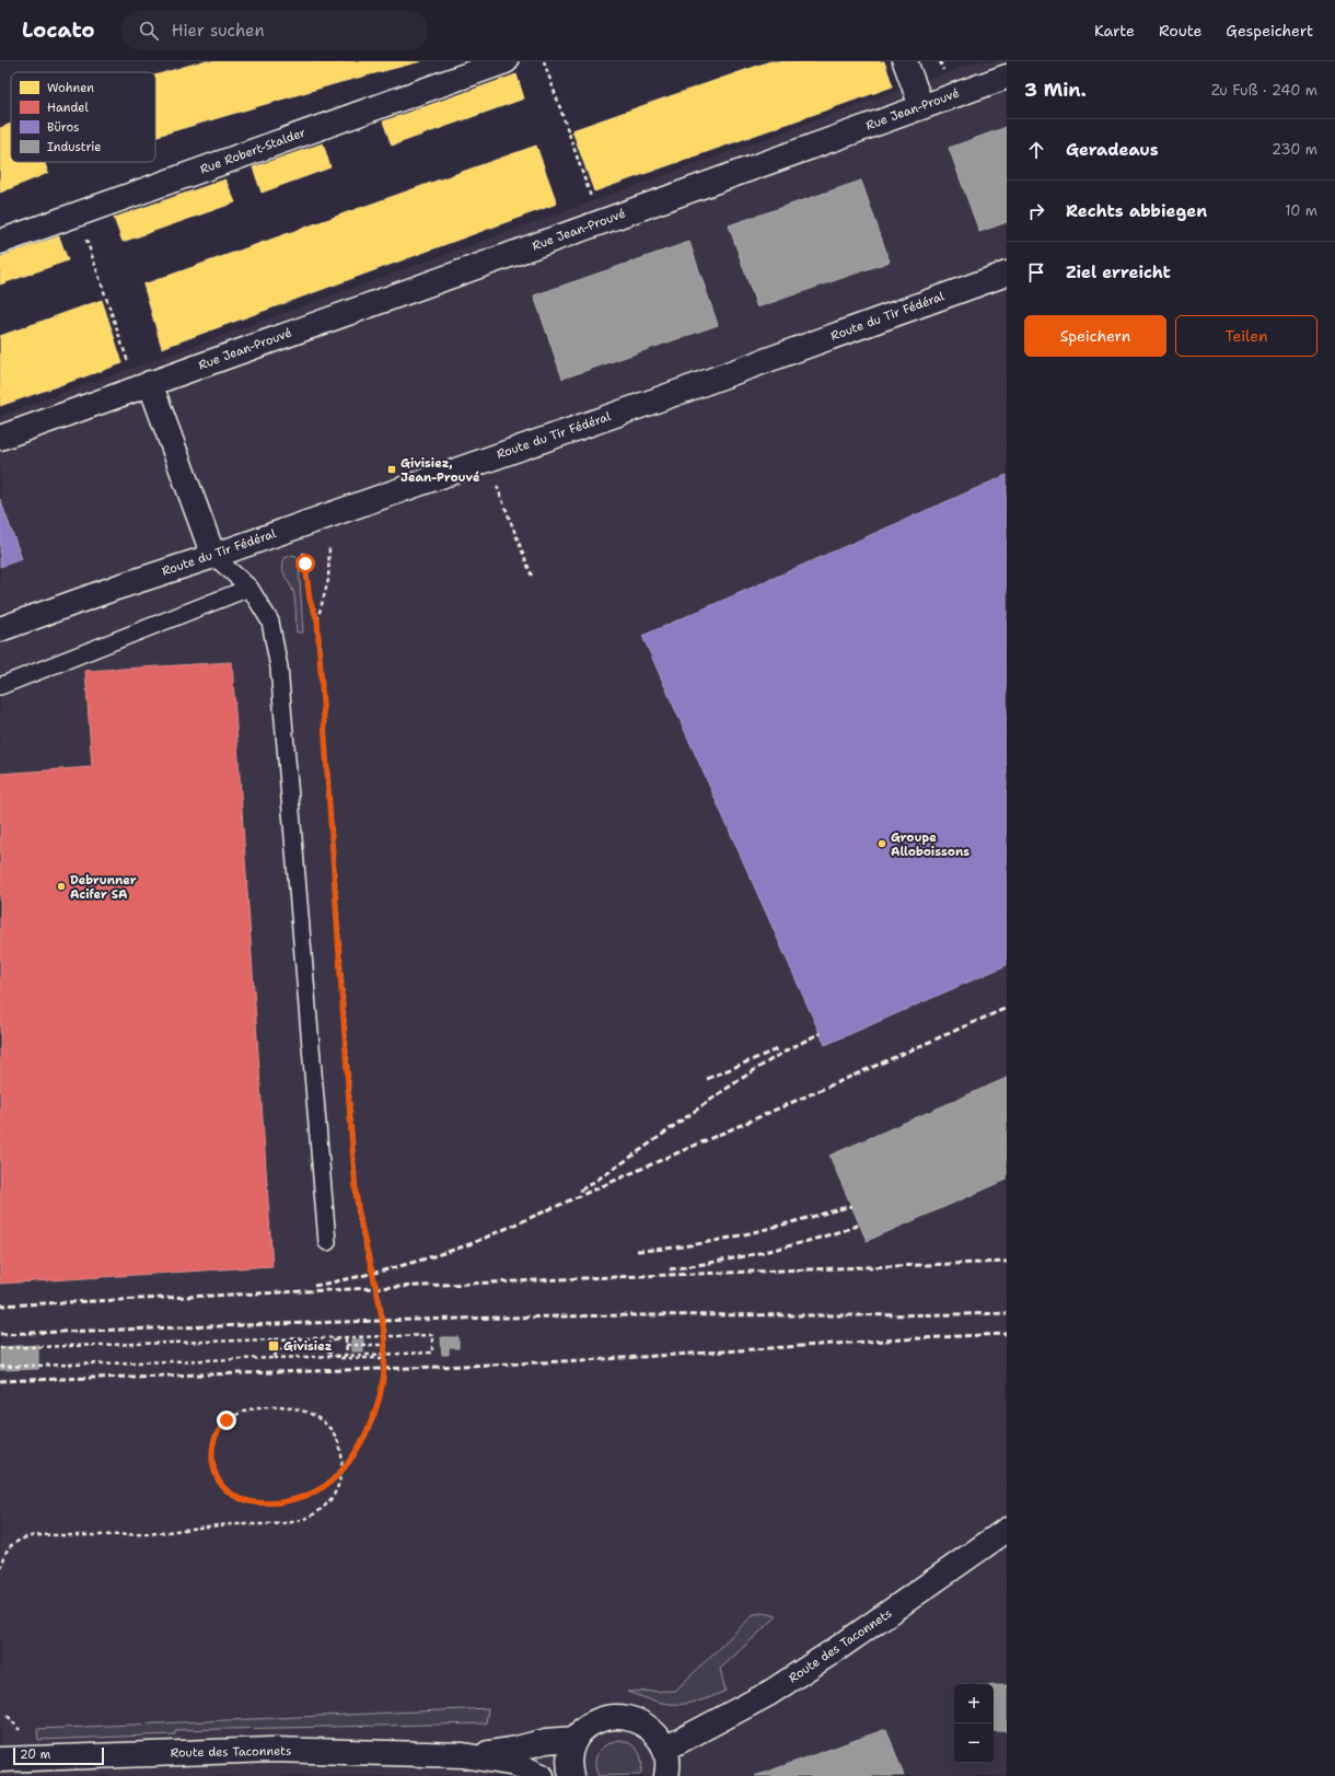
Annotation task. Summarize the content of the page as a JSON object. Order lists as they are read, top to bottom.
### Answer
{
  "streets": {
    "street": [
      "Rue Jean-Prouvé",
      "Rue Robert-Stalder",
      "Route du Tir Fédéral",
      "Route des Taconnets"
    ]
  },
  "places": {
    "transit": ["Givisiez, Jean-Prouvé", "Givisiez"],
    "other": ["Groupe Alloboissons", "Debrunner Acifer SA"]
  },
  "legend": [
    "Wohnen",
    "Handel",
    "Büros",
    "Industrie"
  ],
  "scale_bar": "20 m",
  "page": {
    "header": "Locato",
    "search": "Hier suchen",
    "nav": ["Karte", "Route", "Gespeichert"],
    "heading": ["3 Min.", "Zu Fuß · 240 m"],
    "list": [
      ["Geradeaus", "230 m"],
      ["Rechts abbiegen", "10 m"],
      "Ziel erreicht"
    ],
    "buttons": ["Speichern", "Teilen"],
    "map_buttons": ["+", "−"],
    "scale": "20 m"
  }
}
